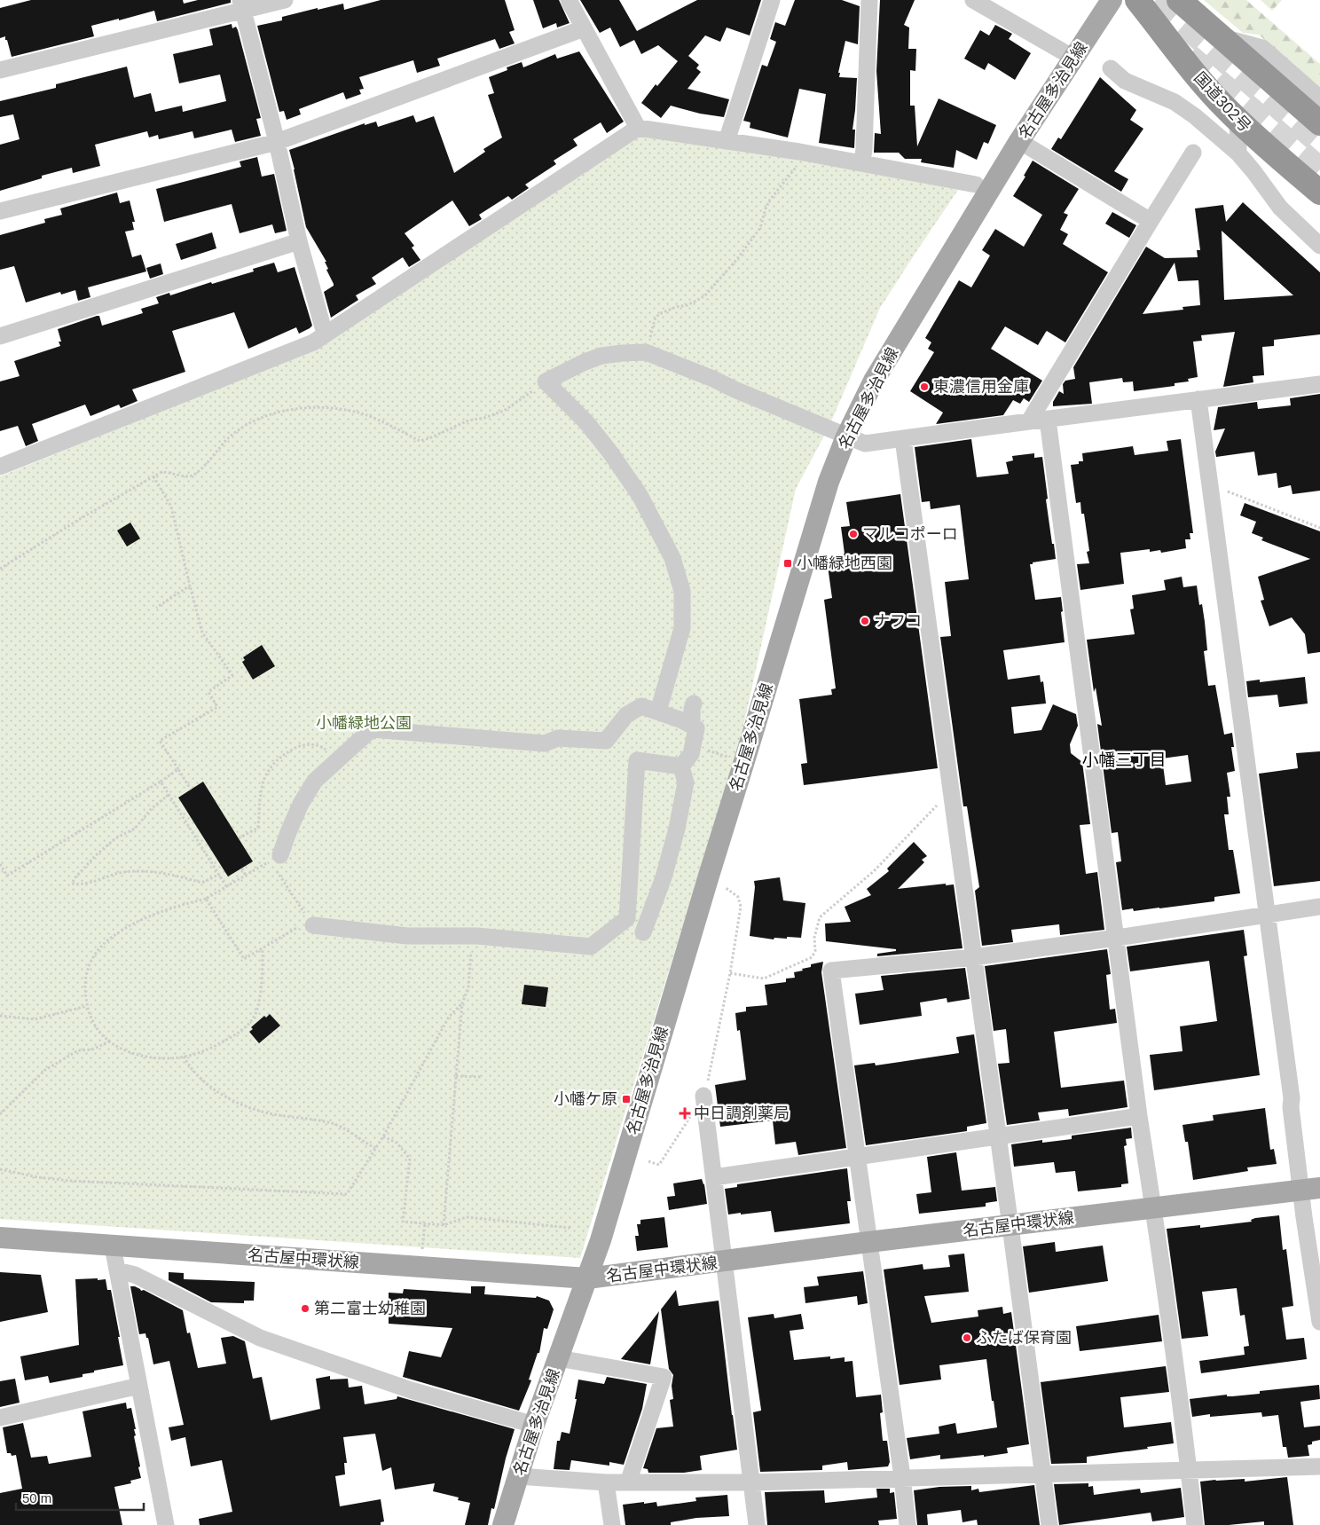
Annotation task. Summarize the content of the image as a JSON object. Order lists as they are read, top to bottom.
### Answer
{
  "streets": {
    "highway": ["国道302号"],
    "main road": ["名古屋多治見線", "名古屋中環状線"]
  },
  "crossings": [
    ["名古屋多治見線", "名古屋中環状線"]
  ],
  "districts": ["小幡三丁目"],
  "parks": ["小幡緑地公園"],
  "places": {
    "other": [
      "東濃信用金庫",
      "マルコポーロ",
      "ナフコ",
      "第二富士幼稚園",
      "ふたば保育園"
    ],
    "transit": ["小幡緑地西園", "小幡ケ原"],
    "health": ["中日調剤薬局"]
  },
  "scale_bar": "50 m"
}
